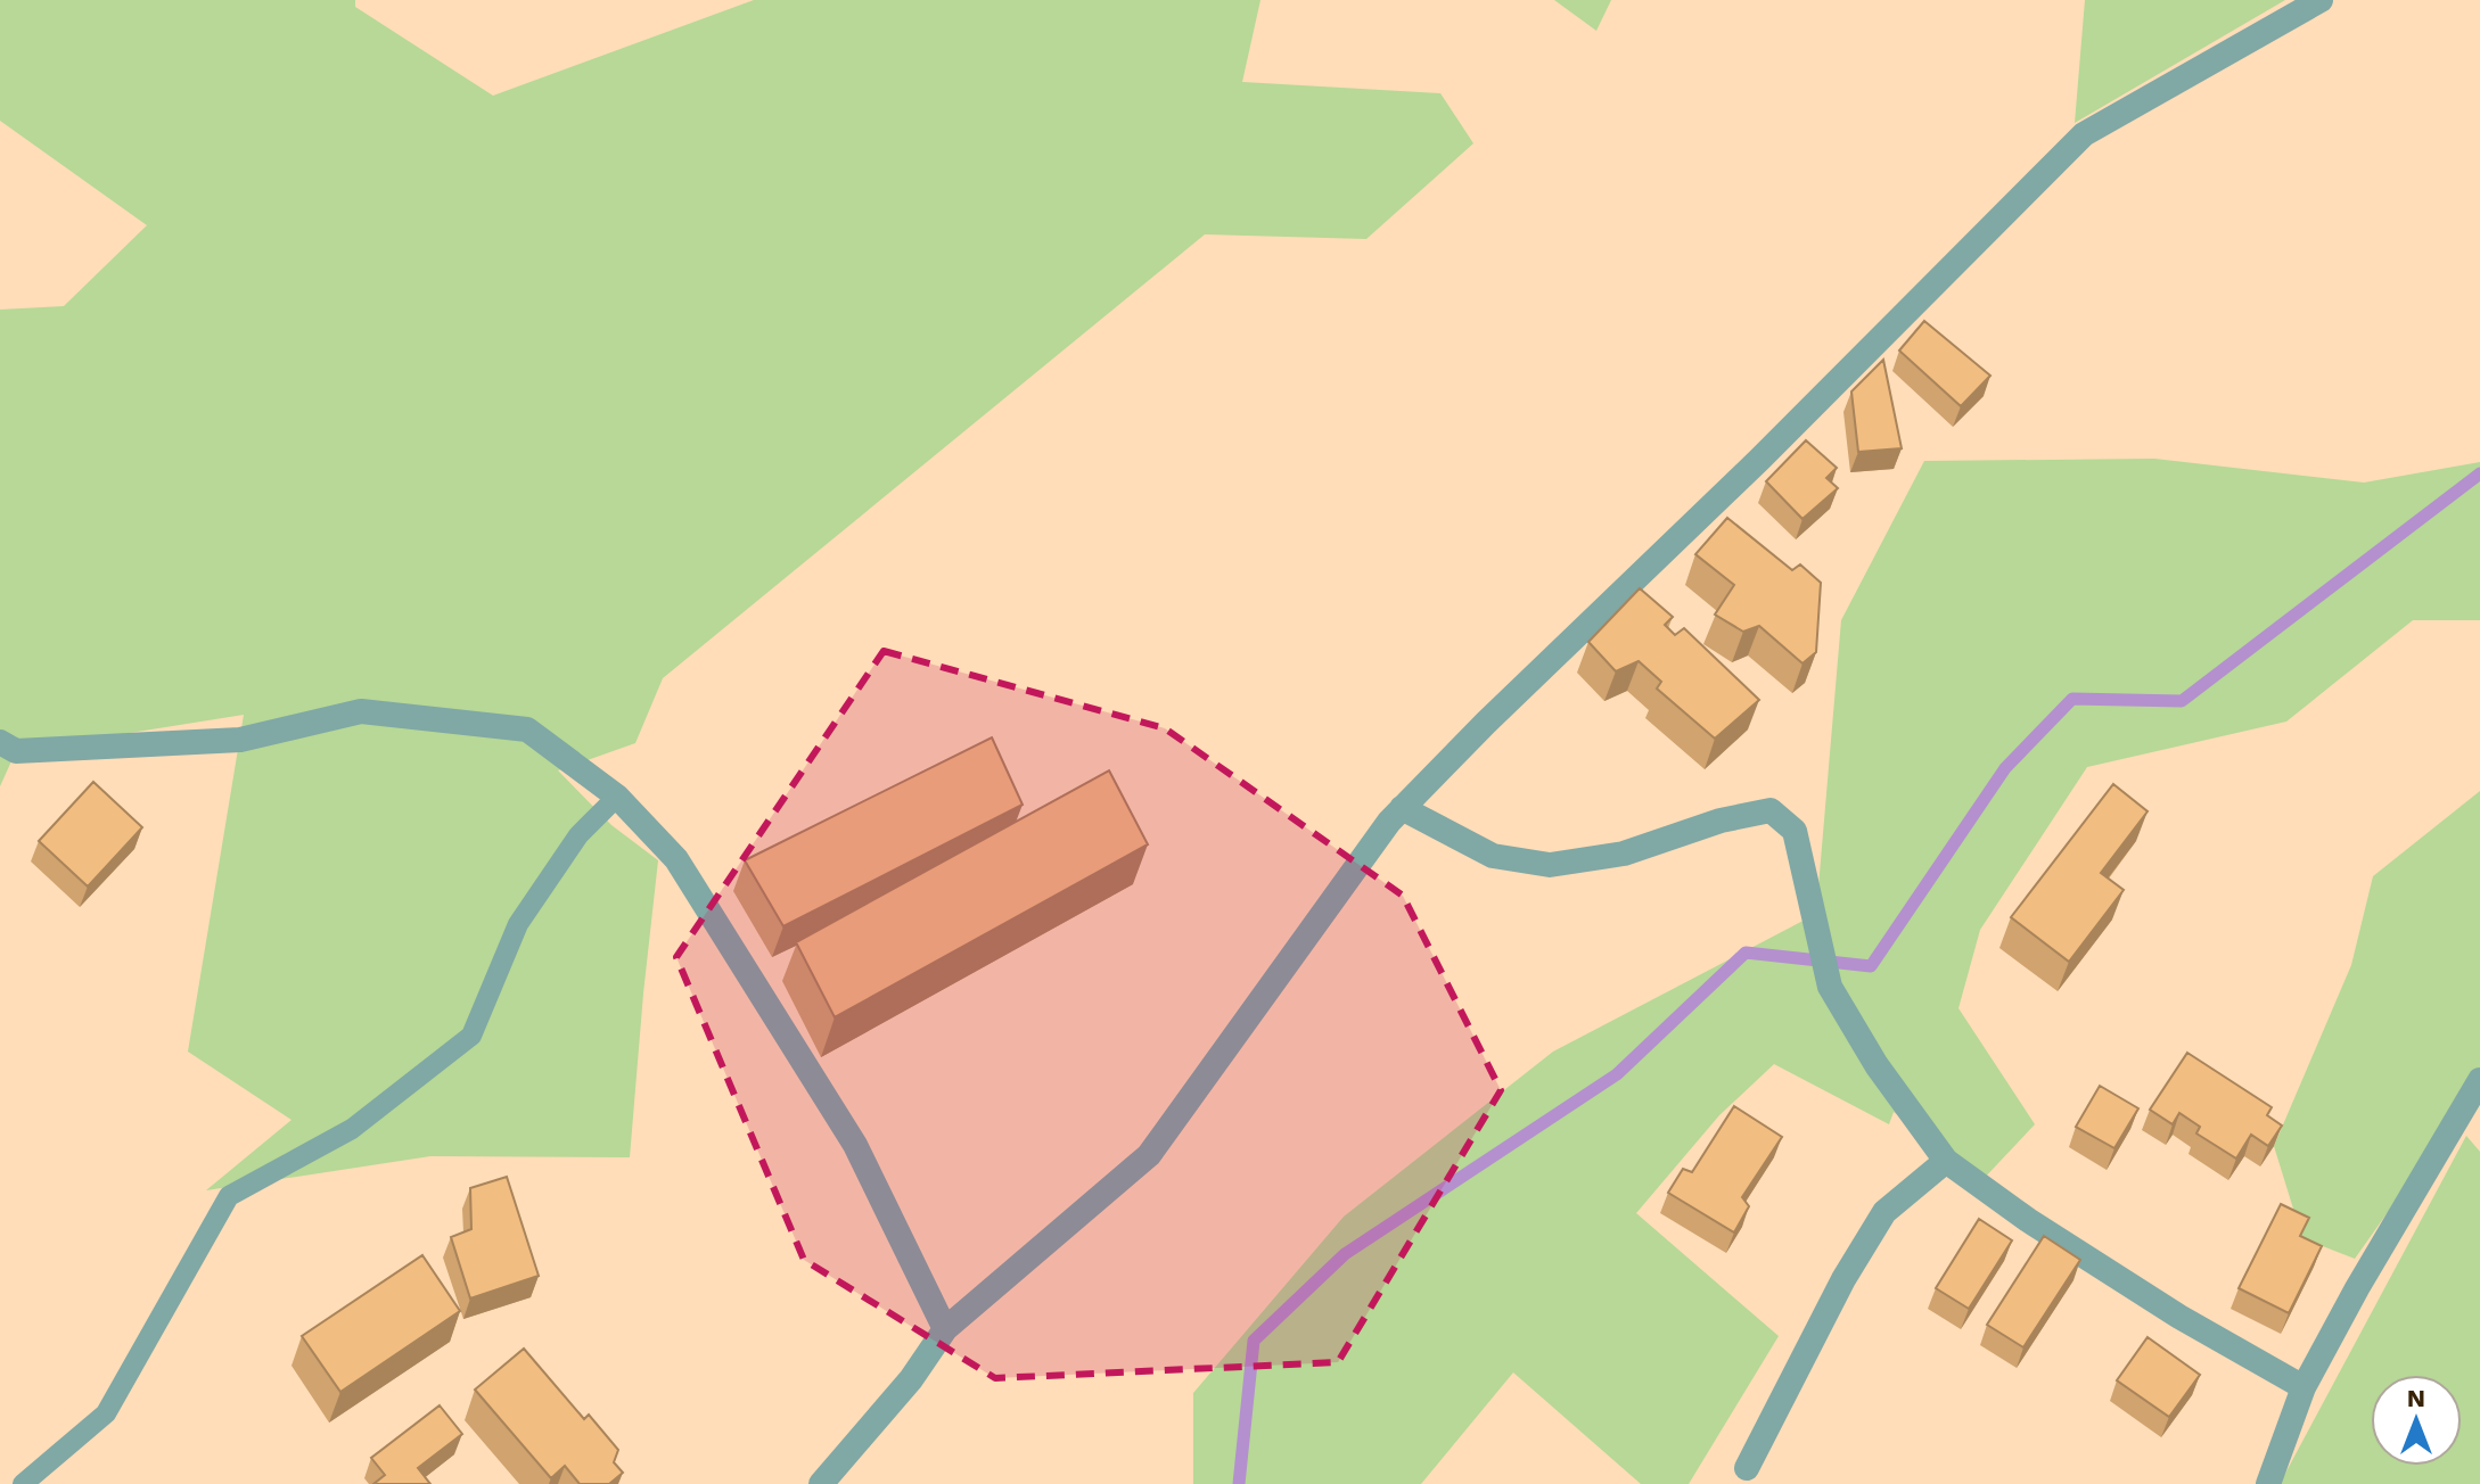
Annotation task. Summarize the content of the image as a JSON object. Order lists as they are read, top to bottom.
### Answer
{
  "north": "top"
}
